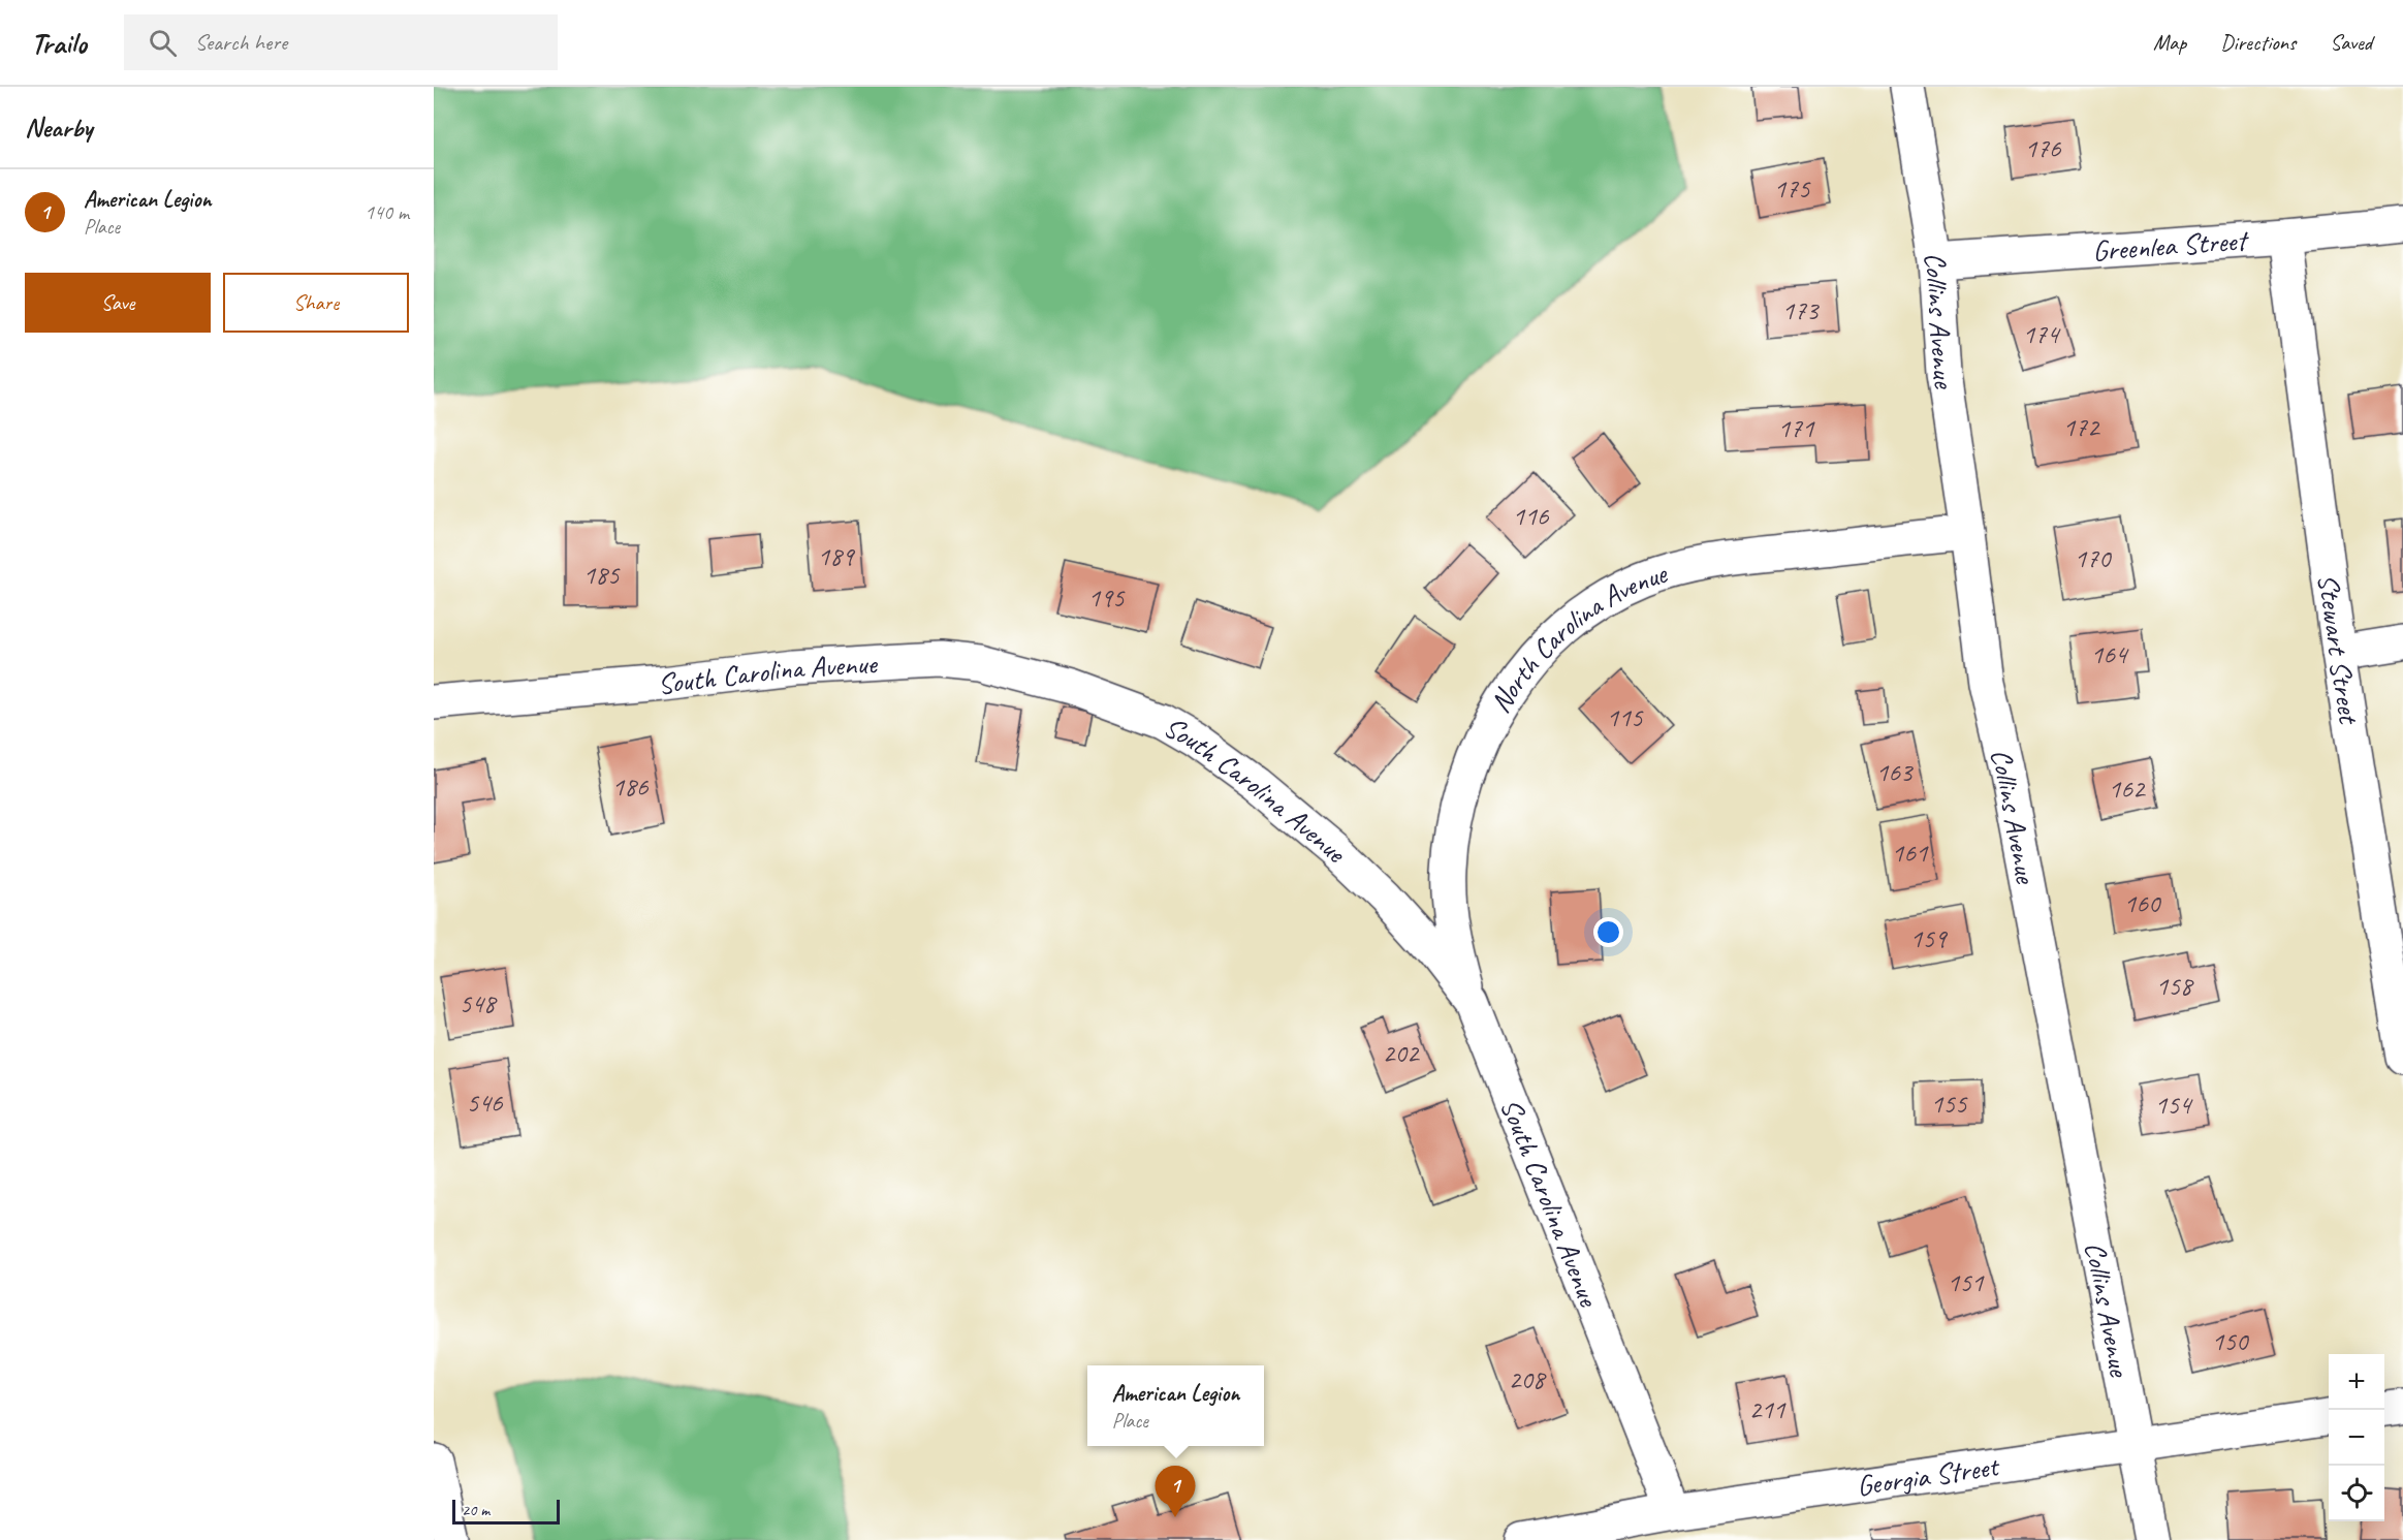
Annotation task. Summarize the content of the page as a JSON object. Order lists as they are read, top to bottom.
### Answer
{
  "streets": {
    "street": [
      "Greenlea Street",
      "Collins Avenue",
      "North Carolina Avenue",
      "Stewart Street",
      "South Carolina Avenue",
      "Georgia Street"
    ]
  },
  "crossings": [
    ["Greenlea Street", "Collins Avenue"],
    ["Greenlea Street", "Stewart Street"],
    ["Collins Avenue", "North Carolina Avenue"],
    ["Collins Avenue", "Georgia Street"],
    ["North Carolina Avenue", "South Carolina Avenue"],
    ["South Carolina Avenue", "Georgia Street"]
  ],
  "house_numbers": [
    "176",
    "175",
    "173",
    "174",
    "172",
    "171",
    "116",
    "189",
    "170",
    "185",
    "195",
    "164",
    "115",
    "163",
    "186",
    "162",
    "161",
    "160",
    "159",
    "158",
    "548",
    "202",
    "546",
    "155",
    "154",
    "151",
    "150",
    "208",
    "211"
  ],
  "scale_bar": "20 m",
  "page": {
    "header": "Trailo",
    "search": "Search here",
    "nav": ["Map", "Directions", "Saved"],
    "heading": "Nearby",
    "list": [
      {
        "mark": "1",
        "name": "American Legion",
        "note": "Place",
        "value": "140 m"
      }
    ],
    "buttons": ["Save", "Share"],
    "map_buttons": ["+", "−"],
    "popup": ["American Legion", "Place"],
    "pins": "1",
    "scale": "20 m"
  }
}
